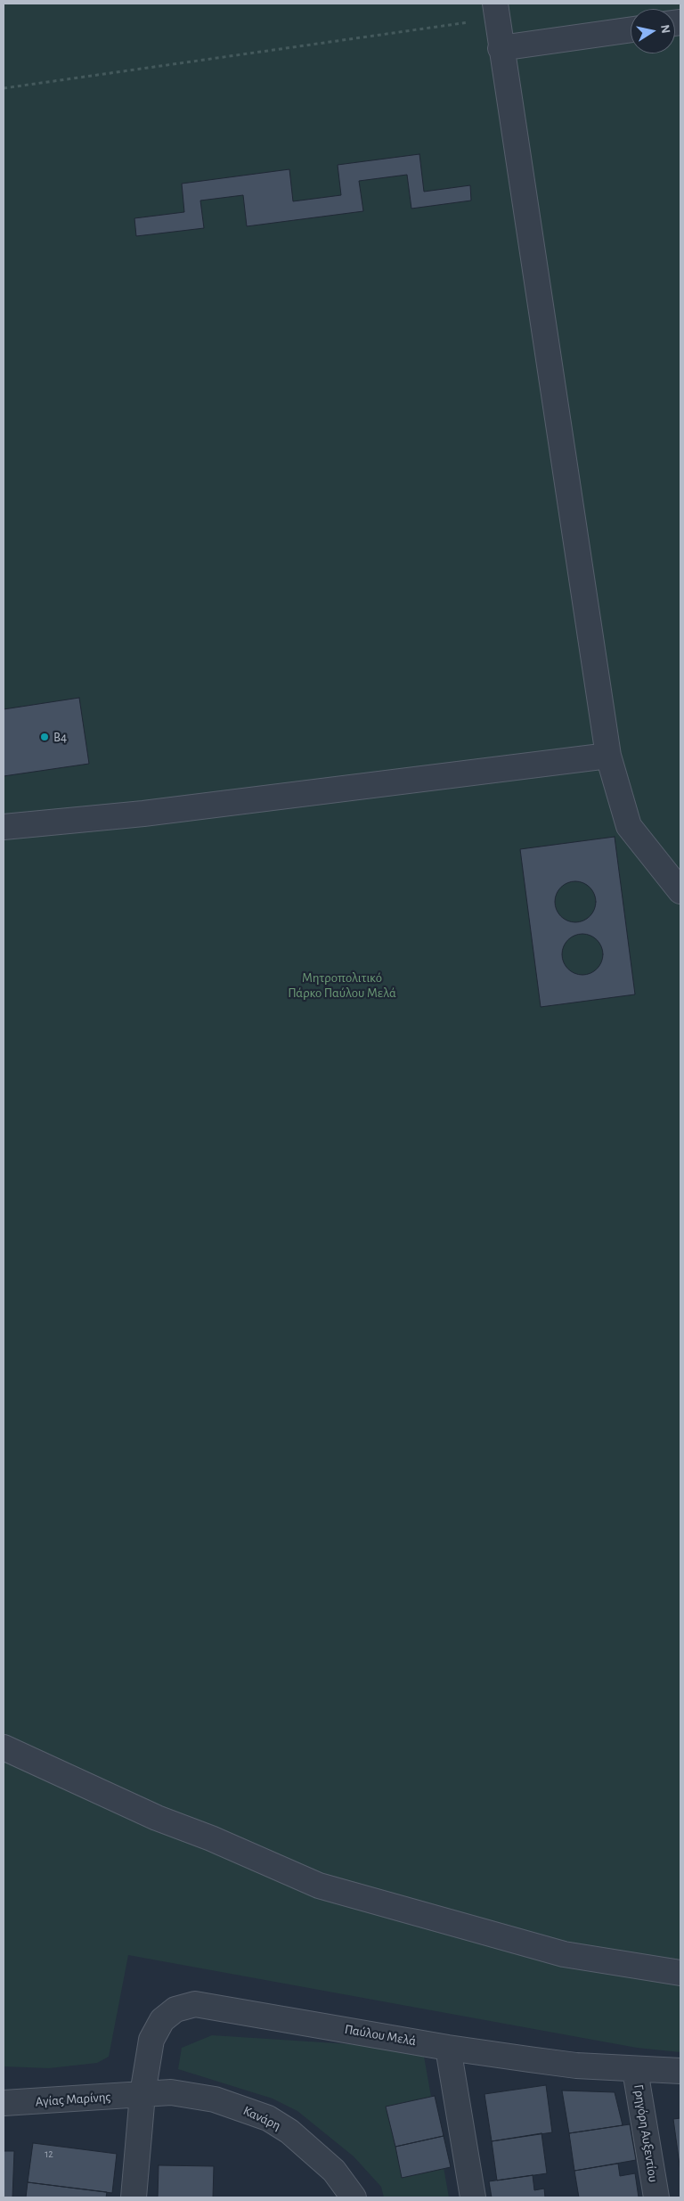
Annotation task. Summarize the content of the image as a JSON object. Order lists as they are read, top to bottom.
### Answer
{
  "streets": {
    "street": [
      "Παύλου Μελά",
      "Αγίας Μαρίνης",
      "Κανάρη",
      "Γρηγόρη Αυξεντίου"
    ]
  },
  "crossings": [
    ["Παύλου Μελά", "Αγίας Μαρίνης"],
    ["Παύλου Μελά", "Κανάρη"],
    ["Παύλου Μελά", "Γρηγόρη Αυξεντίου"],
    ["Αγίας Μαρίνης", "Κανάρη"]
  ],
  "parks": ["Μητροπολιτικό Πάρκο Παύλου Μελά"],
  "places": ["Β4"],
  "house_numbers": ["12"],
  "north": "right"
}
